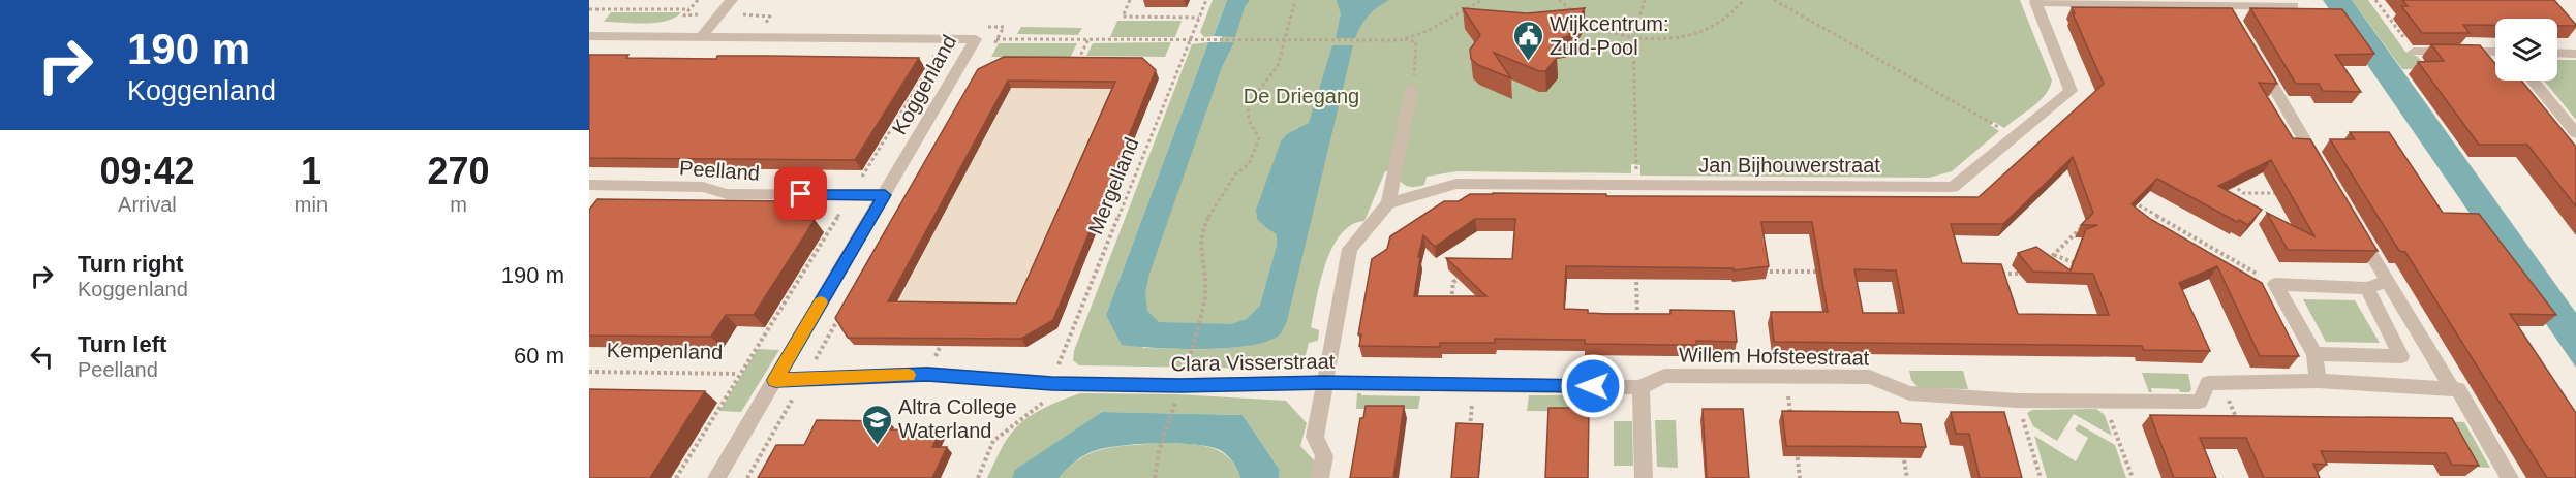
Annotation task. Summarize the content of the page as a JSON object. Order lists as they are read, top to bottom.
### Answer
{
  "streets": {
    "street": [
      "Koggenland",
      "Jan Bijhouwerstraat",
      "Peelland",
      "Willem Hofsteestraat",
      "Clara Visserstraat"
    ],
    "path": ["Mergelland", "Kempenland"]
  },
  "crossings": [
    ["Koggenland", "Peelland"],
    ["Koggenland", "Clara Visserstraat"],
    ["Mergelland", "Clara Visserstraat"],
    ["Willem Hofsteestraat", "Clara Visserstraat"]
  ],
  "parks": ["De Driegang"],
  "places": {
    "public building": ["Wijkcentrum: Zuid-Pool"],
    "school or university": ["Altra College Waterland"]
  },
  "page": {
    "turn": ["190 m", "Koggenland"],
    "eta": [
      "09:42",
      "Arrival",
      "1",
      "min",
      "270",
      "m"
    ],
    "list": [
      {
        "name": "Turn right",
        "note": "Koggenland",
        "value": "190 m"
      },
      {
        "name": "Turn left",
        "note": "Peelland",
        "value": "60 m"
      }
    ]
  }
}
